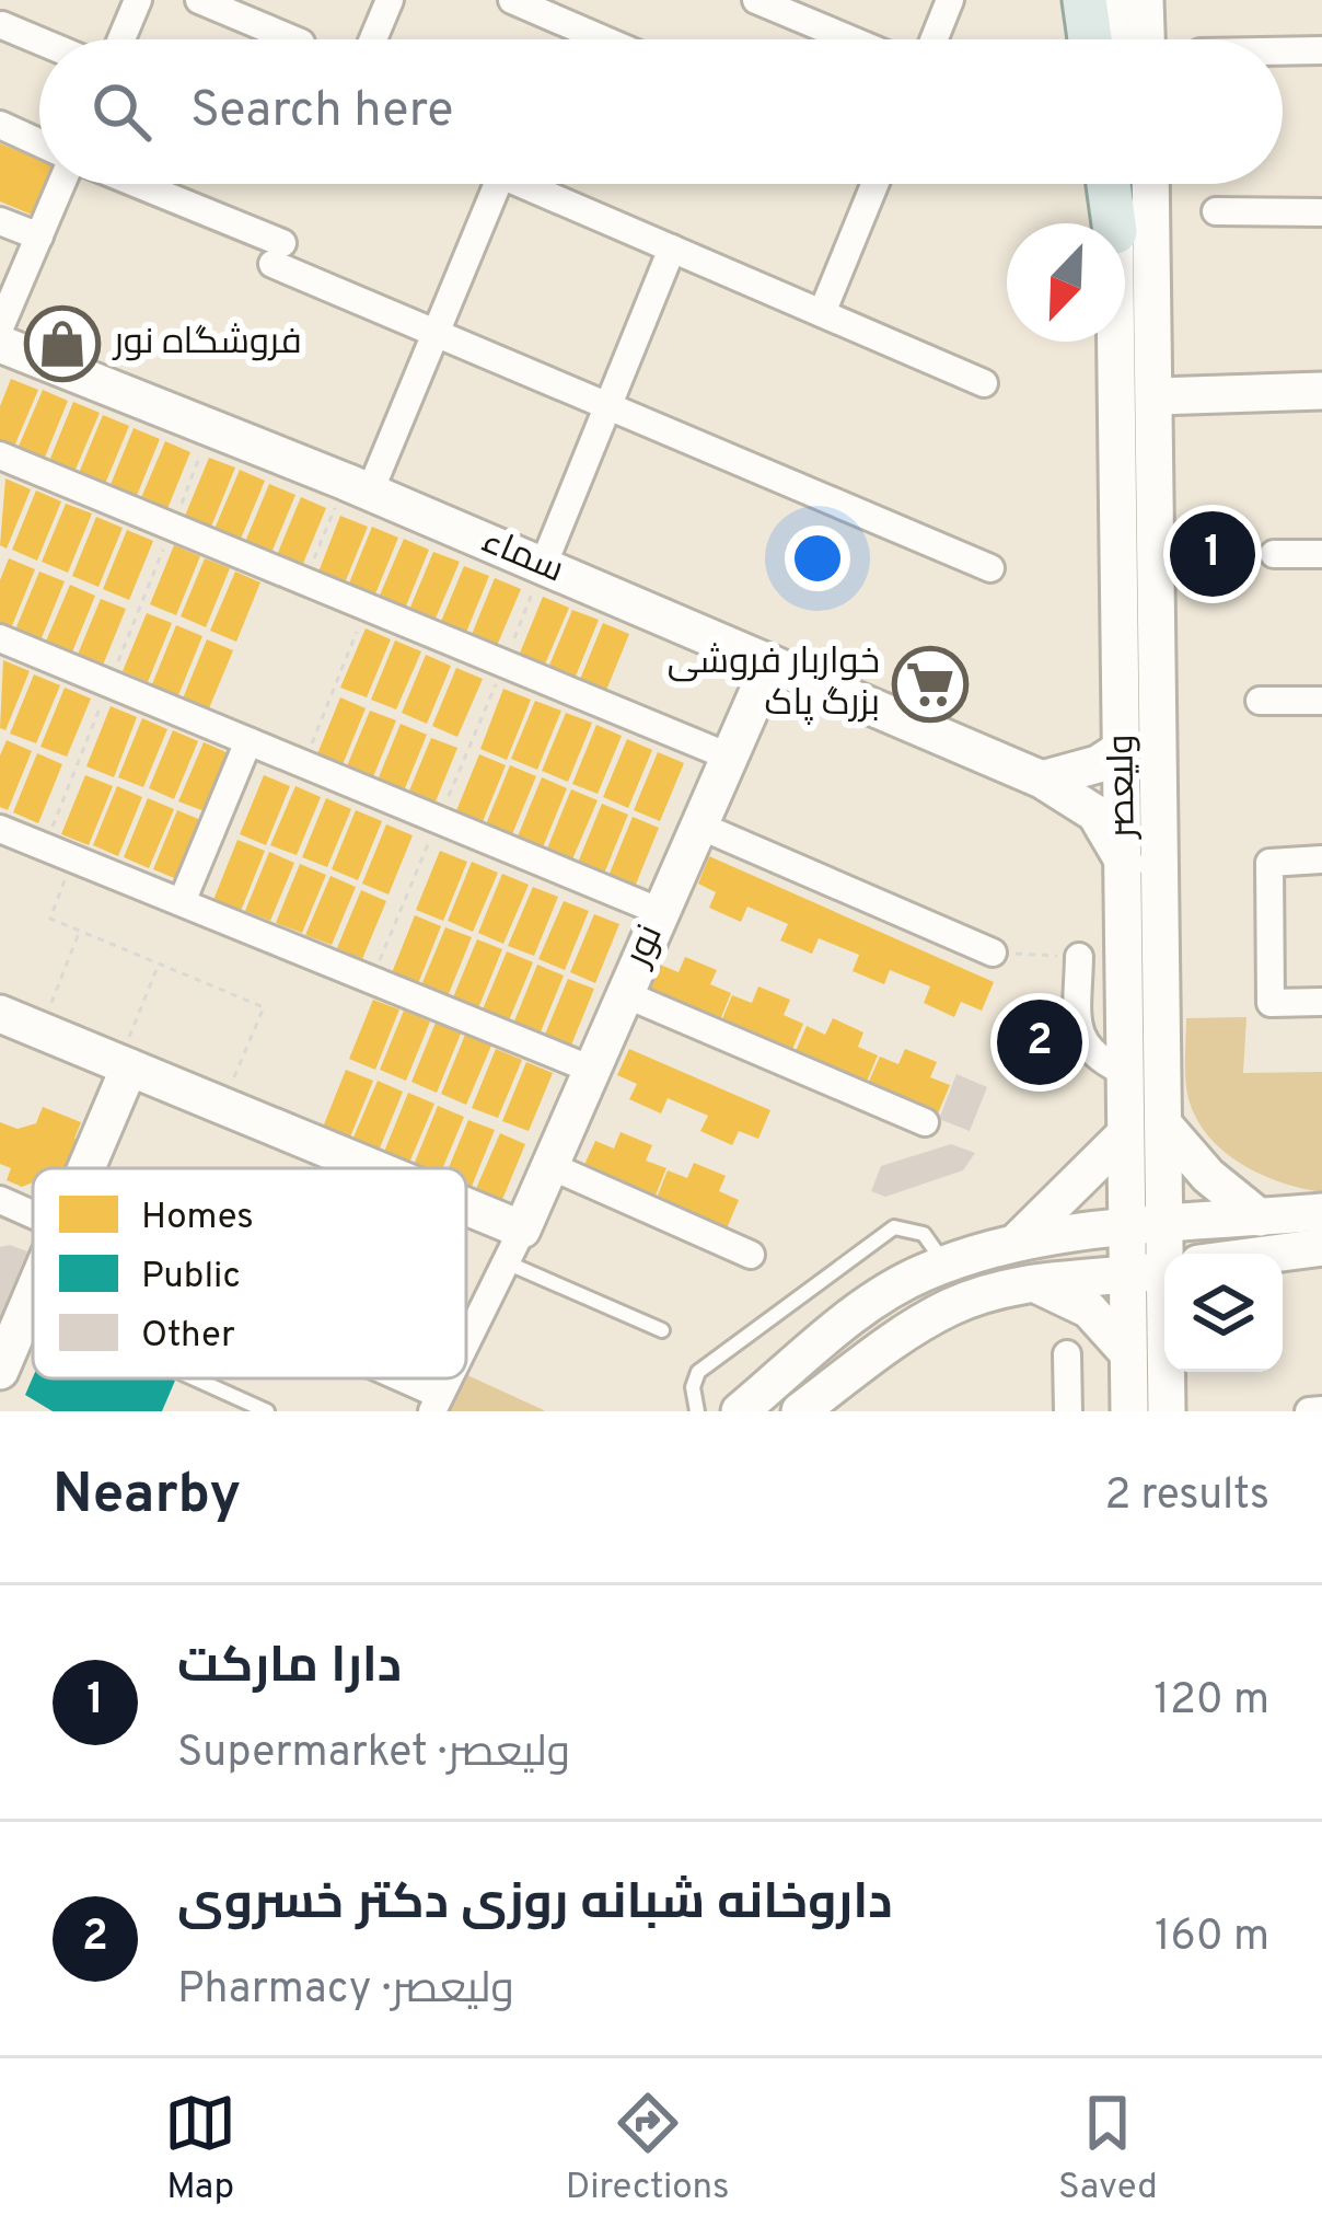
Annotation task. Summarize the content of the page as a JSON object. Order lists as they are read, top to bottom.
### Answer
{
  "streets": {
    "main road": ["سماء", "ولیعصر", "نور"]
  },
  "crossings": [
    ["سماء", "ولیعصر"],
    ["سماء", "نور"]
  ],
  "places": {
    "shop": ["فروشگاه نور"],
    "supermarket": ["خواربار فروشی بزرگ پاک"]
  },
  "legend": ["Homes", "Public", "Other"],
  "north": "bottom left",
  "page": {
    "search": "Search here",
    "pins": ["1", "2"],
    "heading": ["Nearby", "2 results"],
    "list": [
      {
        "mark": "1",
        "name": "دارا مارکت",
        "note": "Supermarket · ولیعصر",
        "value": "120 m"
      },
      {
        "mark": "2",
        "name": "داروخانه شبانه روزی دکتر خسروی",
        "note": "Pharmacy · ولیعصر",
        "value": "160 m"
      }
    ],
    "nav": ["Map", "Directions", "Saved"]
  }
}
